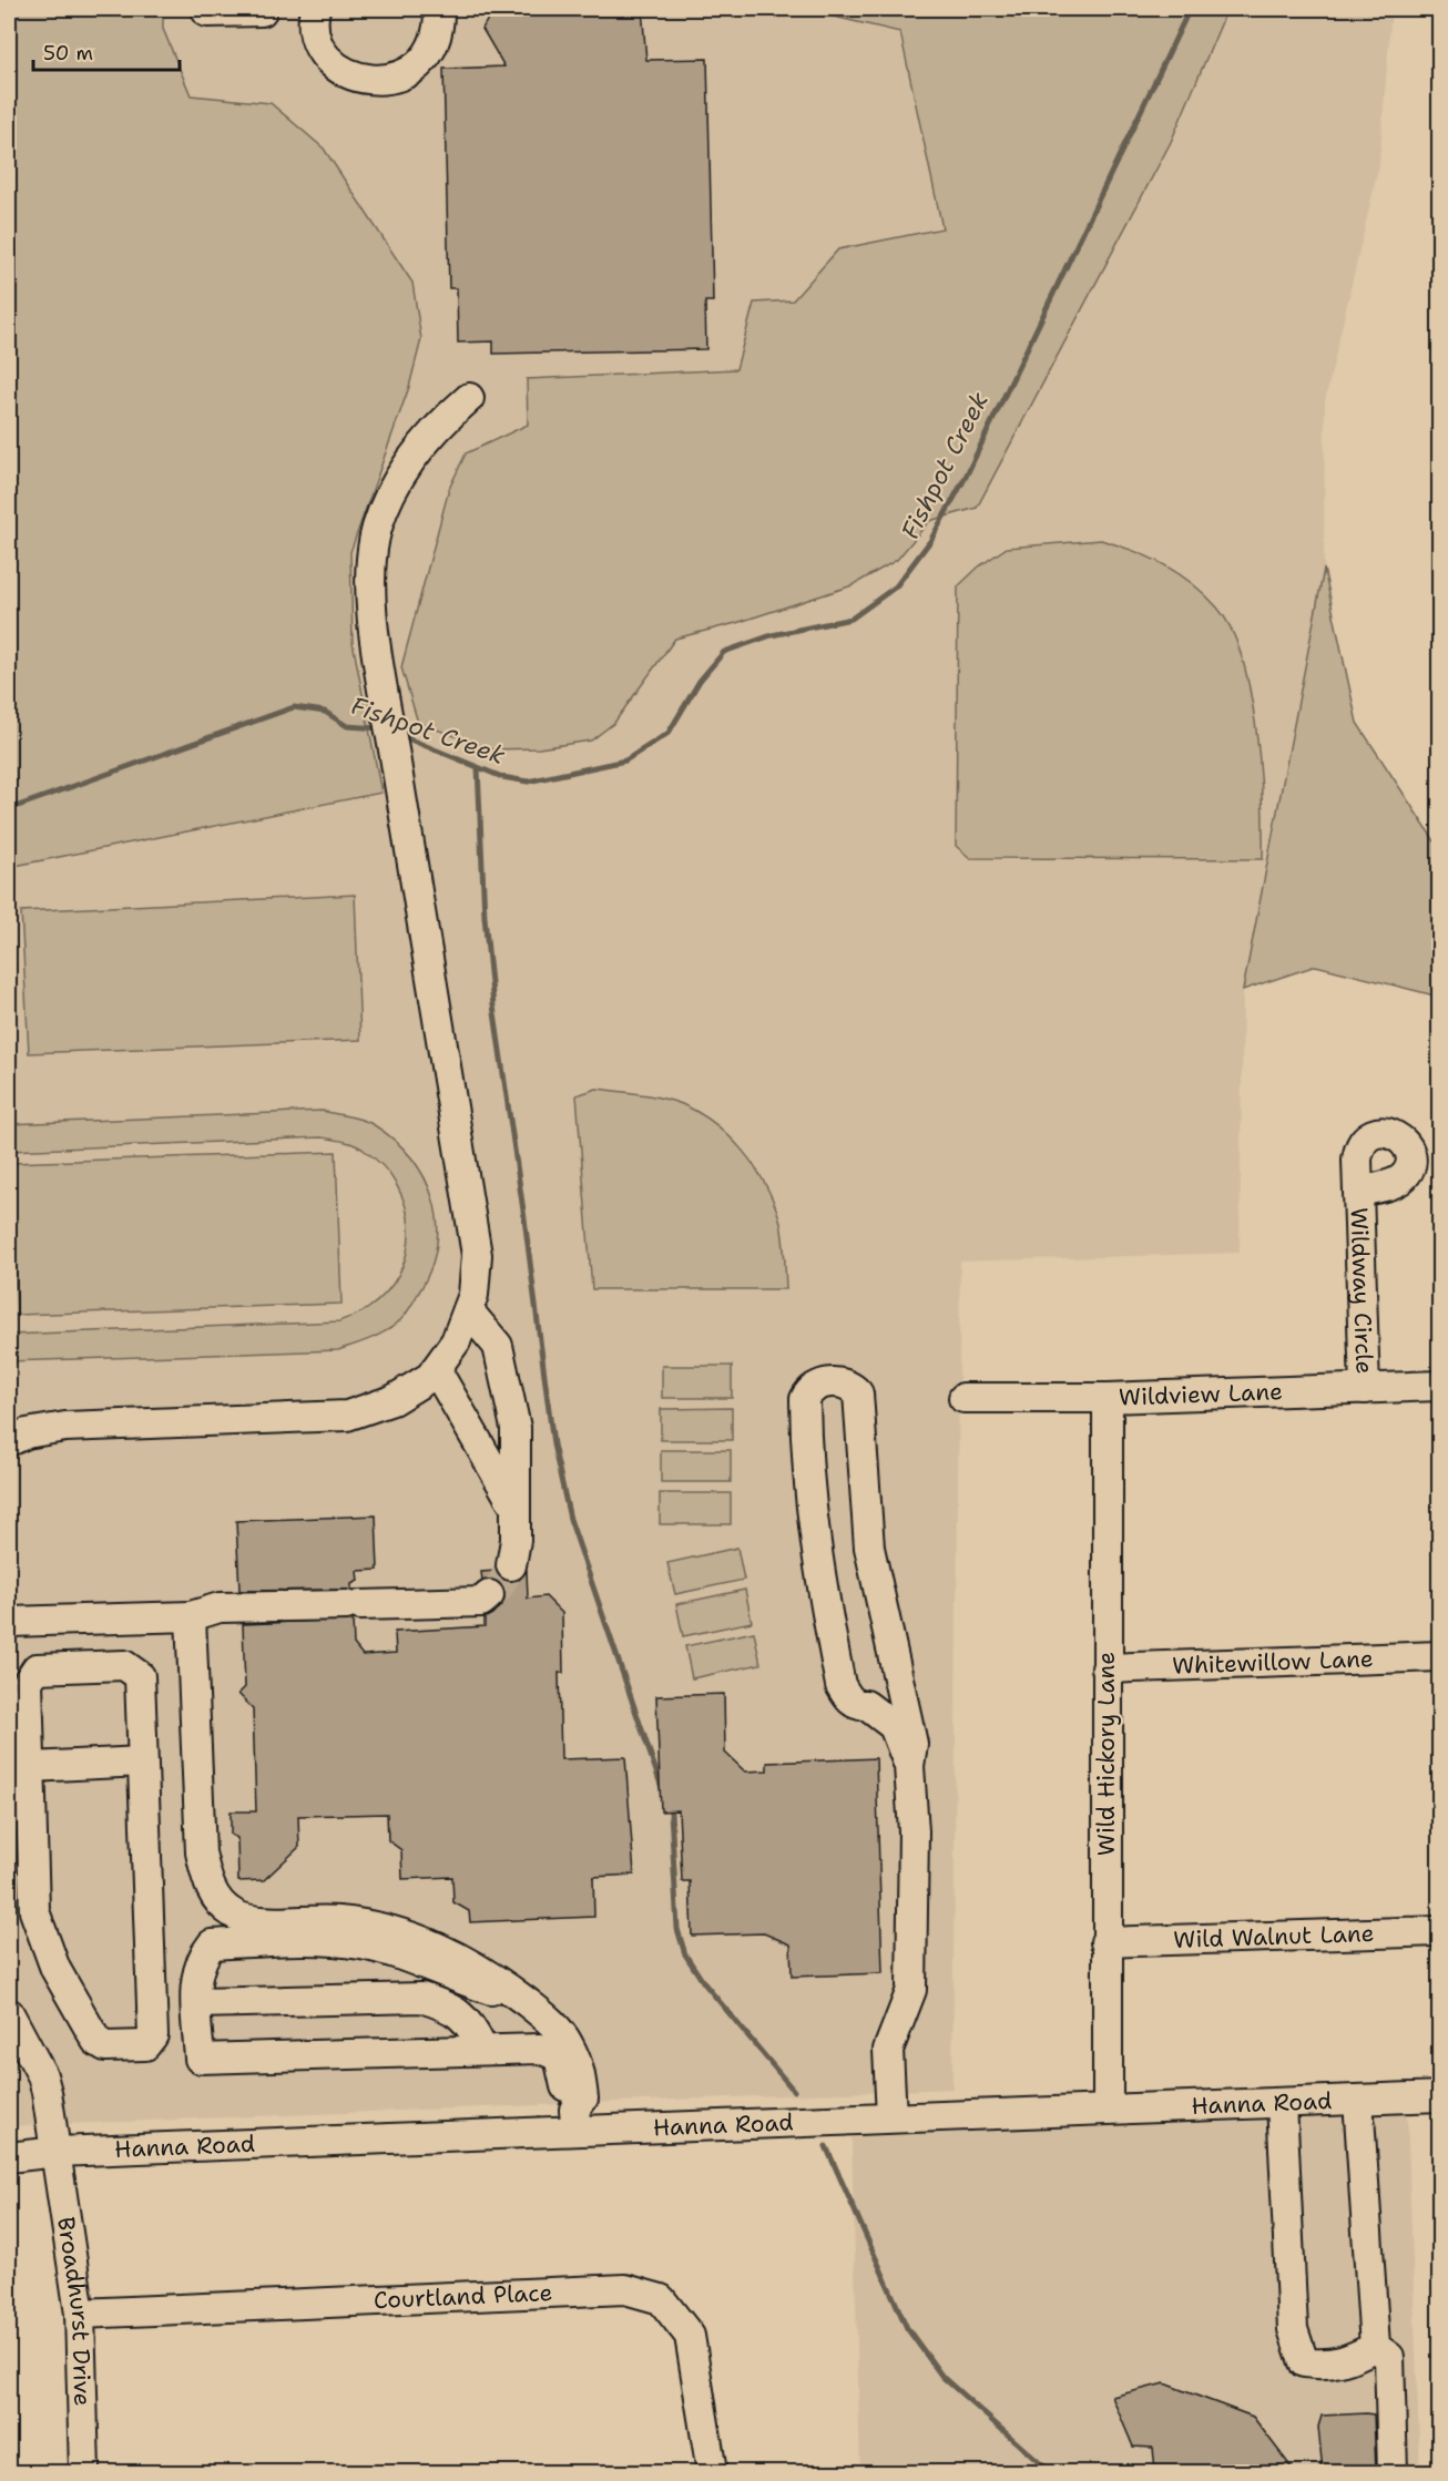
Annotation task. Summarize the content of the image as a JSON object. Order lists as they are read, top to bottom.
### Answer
{
  "streets": {
    "street": [
      "Wildway Circle",
      "Wildview Lane",
      "Whitewillow Lane",
      "Wild Hickory Lane",
      "Wild Walnut Lane",
      "Hanna Road",
      "Courtland Place",
      "Broadhurst Drive"
    ]
  },
  "crossings": [
    ["Wildway Circle", "Wildview Lane"],
    ["Wildview Lane", "Wild Hickory Lane"],
    ["Whitewillow Lane", "Wild Hickory Lane"],
    ["Wild Hickory Lane", "Wild Walnut Lane"],
    ["Wild Hickory Lane", "Hanna Road"],
    ["Hanna Road", "Broadhurst Drive"],
    ["Courtland Place", "Broadhurst Drive"]
  ],
  "water": ["Fishpot Creek"],
  "scale_bar": "50 m"
}
